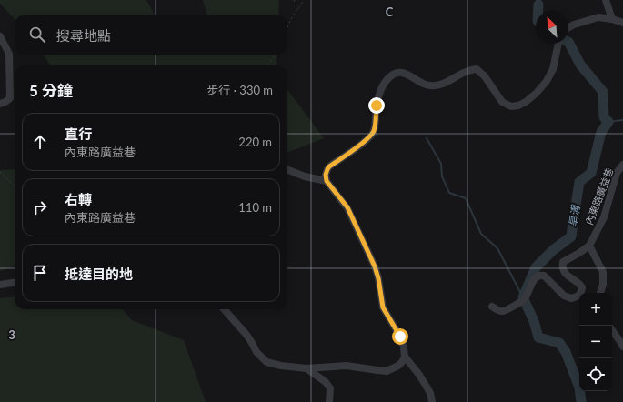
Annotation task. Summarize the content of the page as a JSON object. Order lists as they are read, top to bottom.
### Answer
{
  "streets": {
    "street": ["內東路廣益巷"]
  },
  "water": ["旱溝"],
  "north": "top left",
  "page": {
    "search": "搜尋地點",
    "heading": ["5 分鐘", "步行 · 330 m"],
    "list": [
      ["直行", "內東路廣益巷", "220 m"],
      ["右轉", "內東路廣益巷", "110 m"],
      "抵達目的地"
    ],
    "map_buttons": ["+", "−"]
  },
  "grid": {
    "columns": ["C"],
    "rows": ["3"]
  }
}
